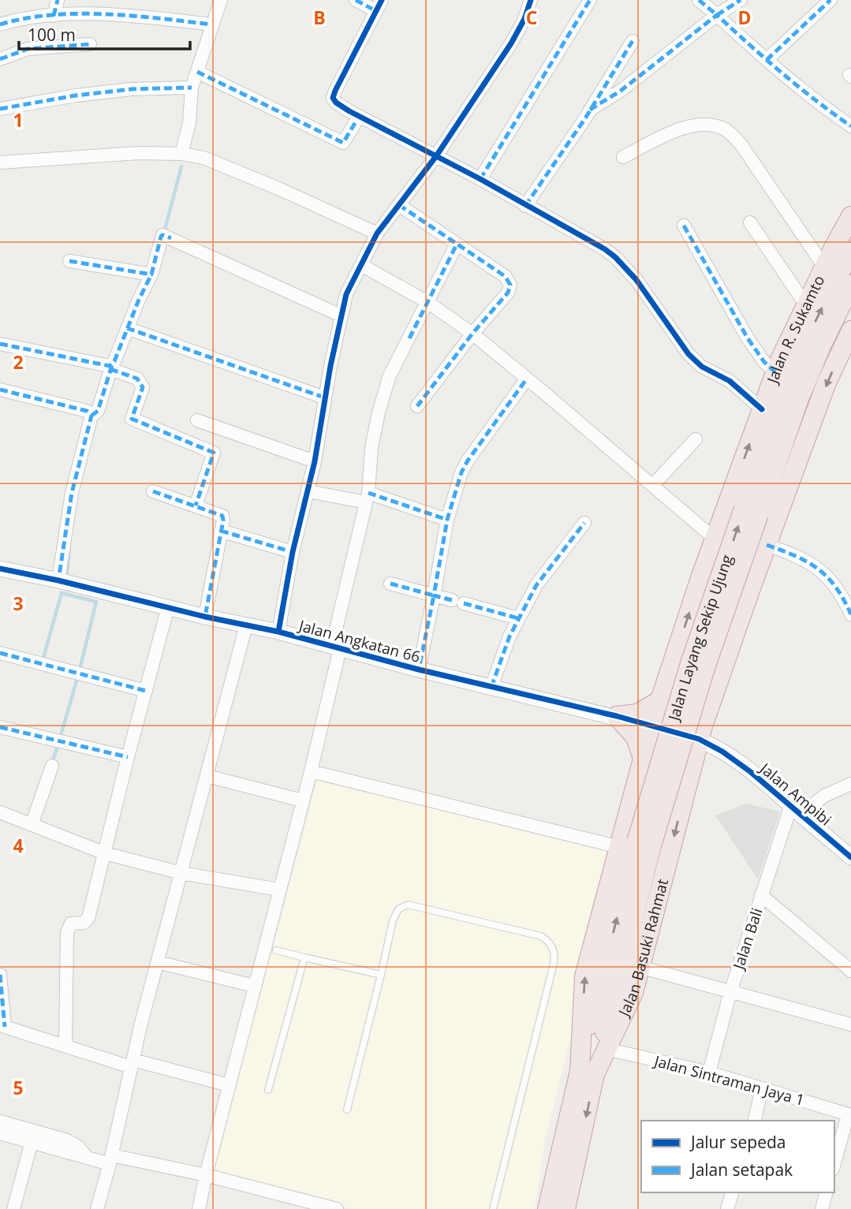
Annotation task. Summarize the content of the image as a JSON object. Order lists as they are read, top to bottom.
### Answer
{
  "streets": {
    "highway": ["Jalan R. Sukamto", "Jalan Layang Sekip Ujung", "Jalan Basuki Rahmat"],
    "street": [
      "Jalan Angkatan 66",
      "Jalan Ampibi",
      "Jalan Bali",
      "Jalan Sintraman Jaya 1"
    ]
  },
  "crossings": [
    ["Jalan R. Sukamto", "Jalan Angkatan 66"],
    ["Jalan R. Sukamto", "Jalan Basuki Rahmat"],
    ["Jalan Layang Sekip Ujung", "Jalan Basuki Rahmat"],
    ["Jalan Angkatan 66", "Jalan Ampibi"],
    ["Jalan Angkatan 66", "Jalan Basuki Rahmat"],
    ["Jalan Ampibi", "Jalan Bali"],
    ["Jalan Ampibi", "Jalan Basuki Rahmat"],
    ["Jalan Bali", "Jalan Sintraman Jaya 1"],
    ["Jalan Basuki Rahmat", "Jalan Sintraman Jaya 1"]
  ],
  "legend": ["Jalur sepeda", "Jalan setapak"],
  "scale_bar": "100 m",
  "grid": {
    "columns": ["B", "C", "D"],
    "rows": [
      "1",
      "2",
      "3",
      "4",
      "5"
    ]
  }
}
